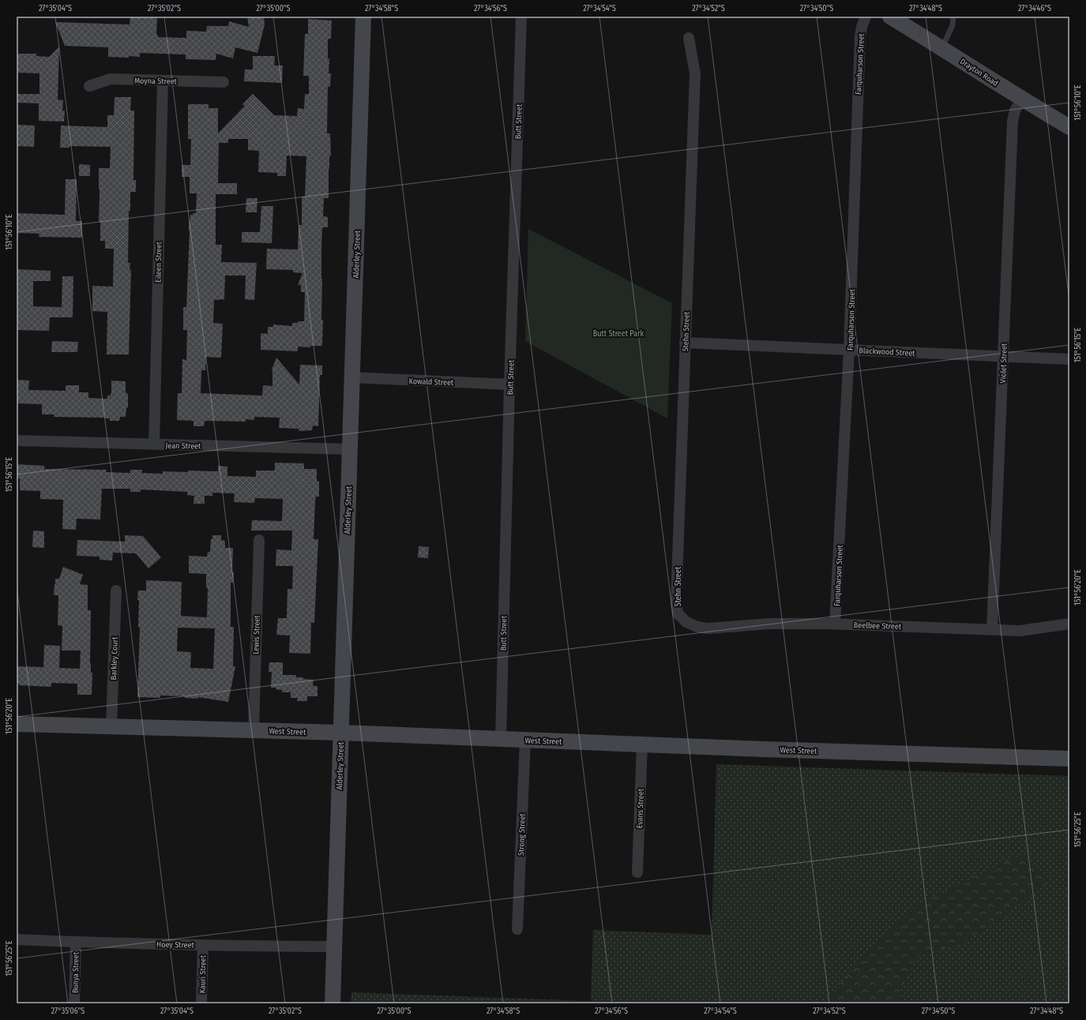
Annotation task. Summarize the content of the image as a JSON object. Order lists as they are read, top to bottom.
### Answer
{
  "streets": {
    "main road": ["Drayton Road", "Alderley Street", "West Street"],
    "street": [
      "Farquharson Street",
      "Moyna Street",
      "Butt Street",
      "Eileen Street",
      "Stehn Street",
      "Blackwood Street",
      "Violet Street",
      "Kowald Street",
      "Jean Street",
      "Beelbee Street",
      "Lewis Street",
      "Barkley Court",
      "Evans Street",
      "Strong Street",
      "Hoey Street",
      "Bunya Street",
      "Kauri Street"
    ]
  },
  "crossings": [
    ["Farquharson Street", "Blackwood Street"],
    ["Farquharson Street", "Beelbee Street"],
    ["Drayton Road", "Violet Street"],
    ["Moyna Street", "Eileen Street"],
    ["Butt Street", "Kowald Street"],
    ["Butt Street", "West Street"],
    ["Alderley Street", "Kowald Street"],
    ["Alderley Street", "Jean Street"],
    ["Alderley Street", "West Street"],
    ["Alderley Street", "Hoey Street"],
    ["Eileen Street", "Jean Street"],
    ["Stehn Street", "Blackwood Street"],
    ["Stehn Street", "Beelbee Street"],
    ["Blackwood Street", "Violet Street"],
    ["Violet Street", "Beelbee Street"],
    ["Lewis Street", "West Street"],
    ["Barkley Court", "West Street"],
    ["West Street", "Evans Street"],
    ["West Street", "Strong Street"],
    ["Hoey Street", "Bunya Street"],
    ["Hoey Street", "Kauri Street"]
  ],
  "parks": ["Butt Street Park"],
  "coordinates": [
    "27°35'04\"S",
    "27°35'02\"S",
    "27°35'00\"S",
    "27°34'58\"S",
    "27°34'56\"S",
    "27°34'54\"S",
    "27°34'52\"S",
    "27°34'50\"S",
    "27°34'48\"S",
    "27°34'46\"S",
    "151°56'10\"E",
    "151°56'15\"E",
    "151°56'20\"E",
    "151°56'25\"E",
    "27°35'06\"S"
  ]
}
